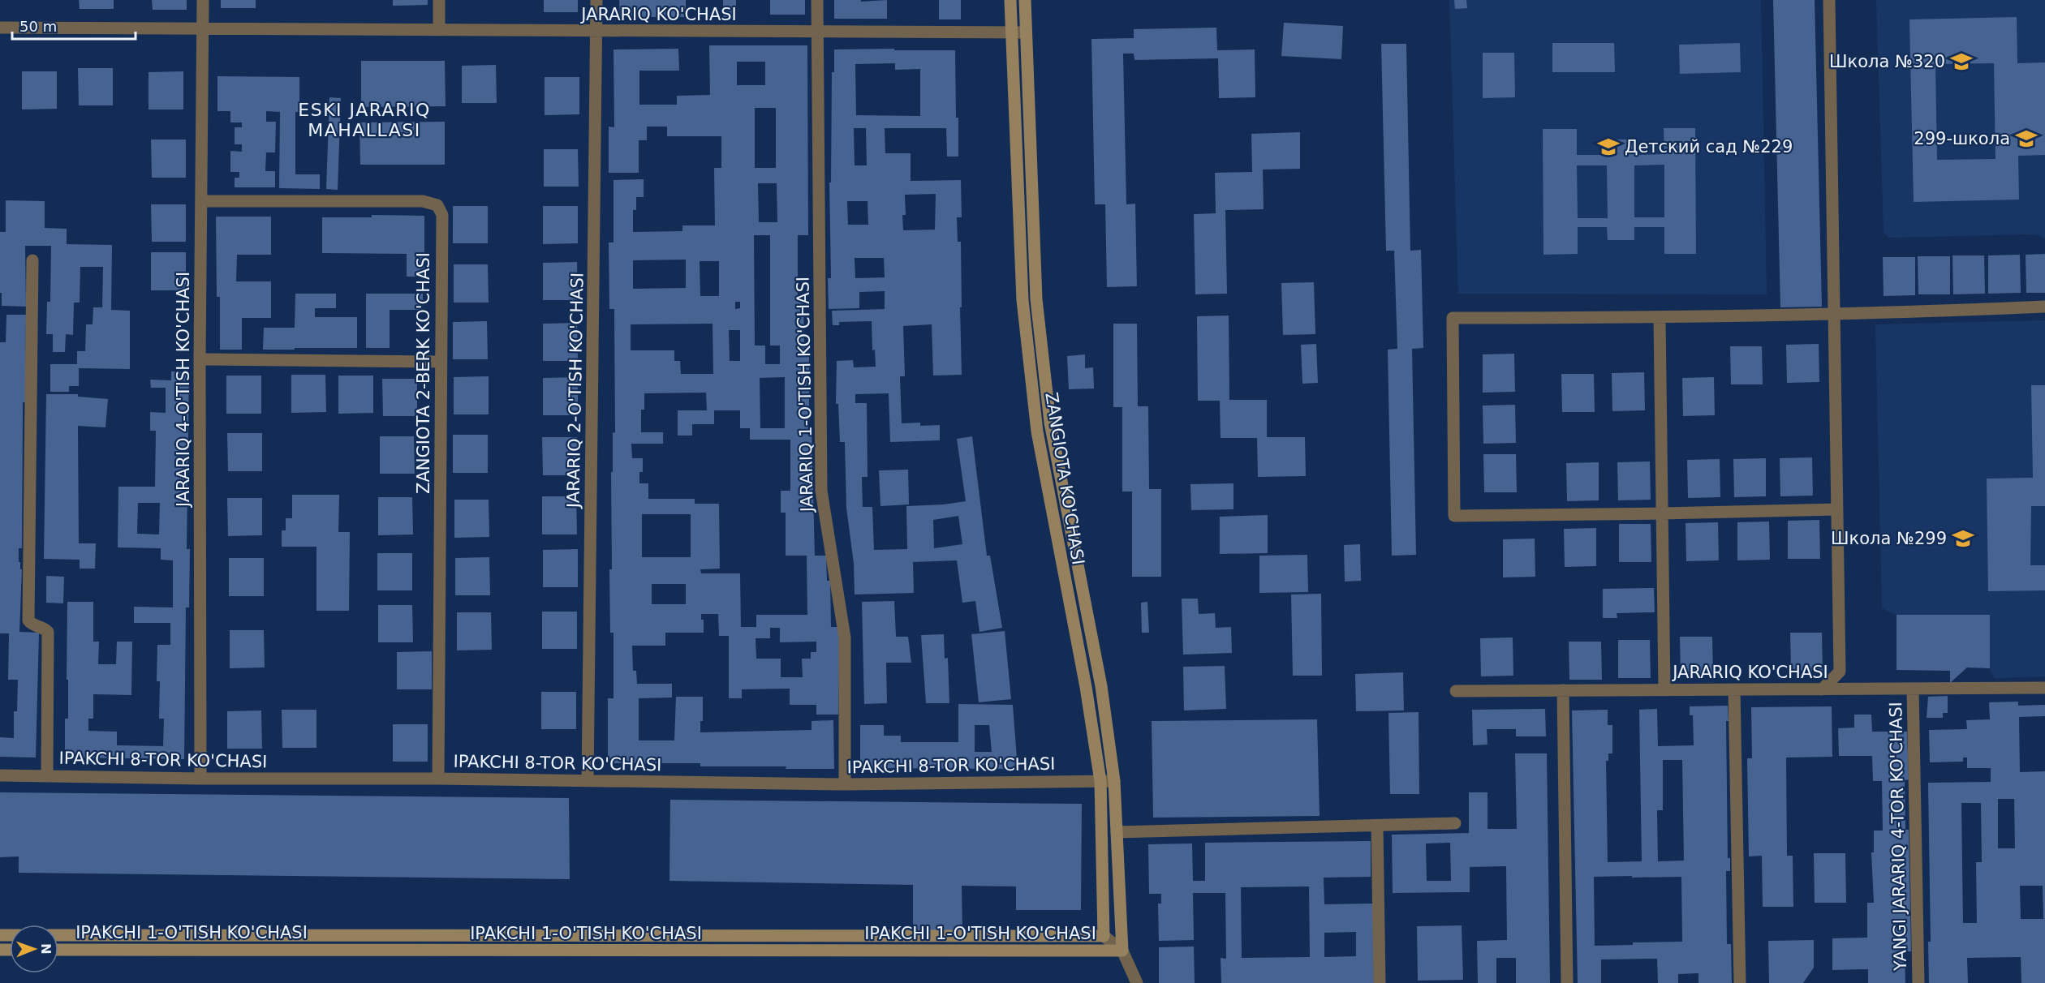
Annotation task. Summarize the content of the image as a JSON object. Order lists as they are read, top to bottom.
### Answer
{
  "streets": {
    "main road": ["ZANGIOTA KO'CHASI", "IPAKCHI 1-O'TISH KO'CHASI"],
    "street": [
      "JARARIQ KO'CHASI",
      "ZANGIOTA 2-BERK KO'CHASI",
      "JARARIQ 4-O'TISH KO'CHASI",
      "JARARIQ 2-O'TISH KO'CHASI",
      "JARARIQ 1-O'TISH KO'CHASI",
      "IPAKCHI 8-TOR KO'CHASI",
      "YANGI JARARIQ 4-TOR KO'CHASI"
    ]
  },
  "crossings": [
    ["JARARIQ KO'CHASI", "JARARIQ 4-O'TISH KO'CHASI"],
    ["JARARIQ KO'CHASI", "JARARIQ 2-O'TISH KO'CHASI"],
    ["JARARIQ KO'CHASI", "JARARIQ 1-O'TISH KO'CHASI"],
    ["JARARIQ KO'CHASI", "ZANGIOTA KO'CHASI"],
    ["JARARIQ KO'CHASI", "YANGI JARARIQ 4-TOR KO'CHASI"],
    ["ZANGIOTA 2-BERK KO'CHASI", "JARARIQ 4-O'TISH KO'CHASI"],
    ["ZANGIOTA 2-BERK KO'CHASI", "IPAKCHI 8-TOR KO'CHASI"],
    ["JARARIQ 4-O'TISH KO'CHASI", "IPAKCHI 8-TOR KO'CHASI"],
    ["JARARIQ 2-O'TISH KO'CHASI", "IPAKCHI 8-TOR KO'CHASI"],
    ["JARARIQ 1-O'TISH KO'CHASI", "IPAKCHI 8-TOR KO'CHASI"],
    ["ZANGIOTA KO'CHASI", "IPAKCHI 8-TOR KO'CHASI"],
    ["ZANGIOTA KO'CHASI", "IPAKCHI 1-O'TISH KO'CHASI"]
  ],
  "districts": ["ESKI JARARIQ MAHALLASI"],
  "places": {
    "school or university": [
      "Школа №320",
      "299-школа",
      "Детский сад №229",
      "Школа №299"
    ]
  },
  "scale_bar": "50 m",
  "north": "right"
}
